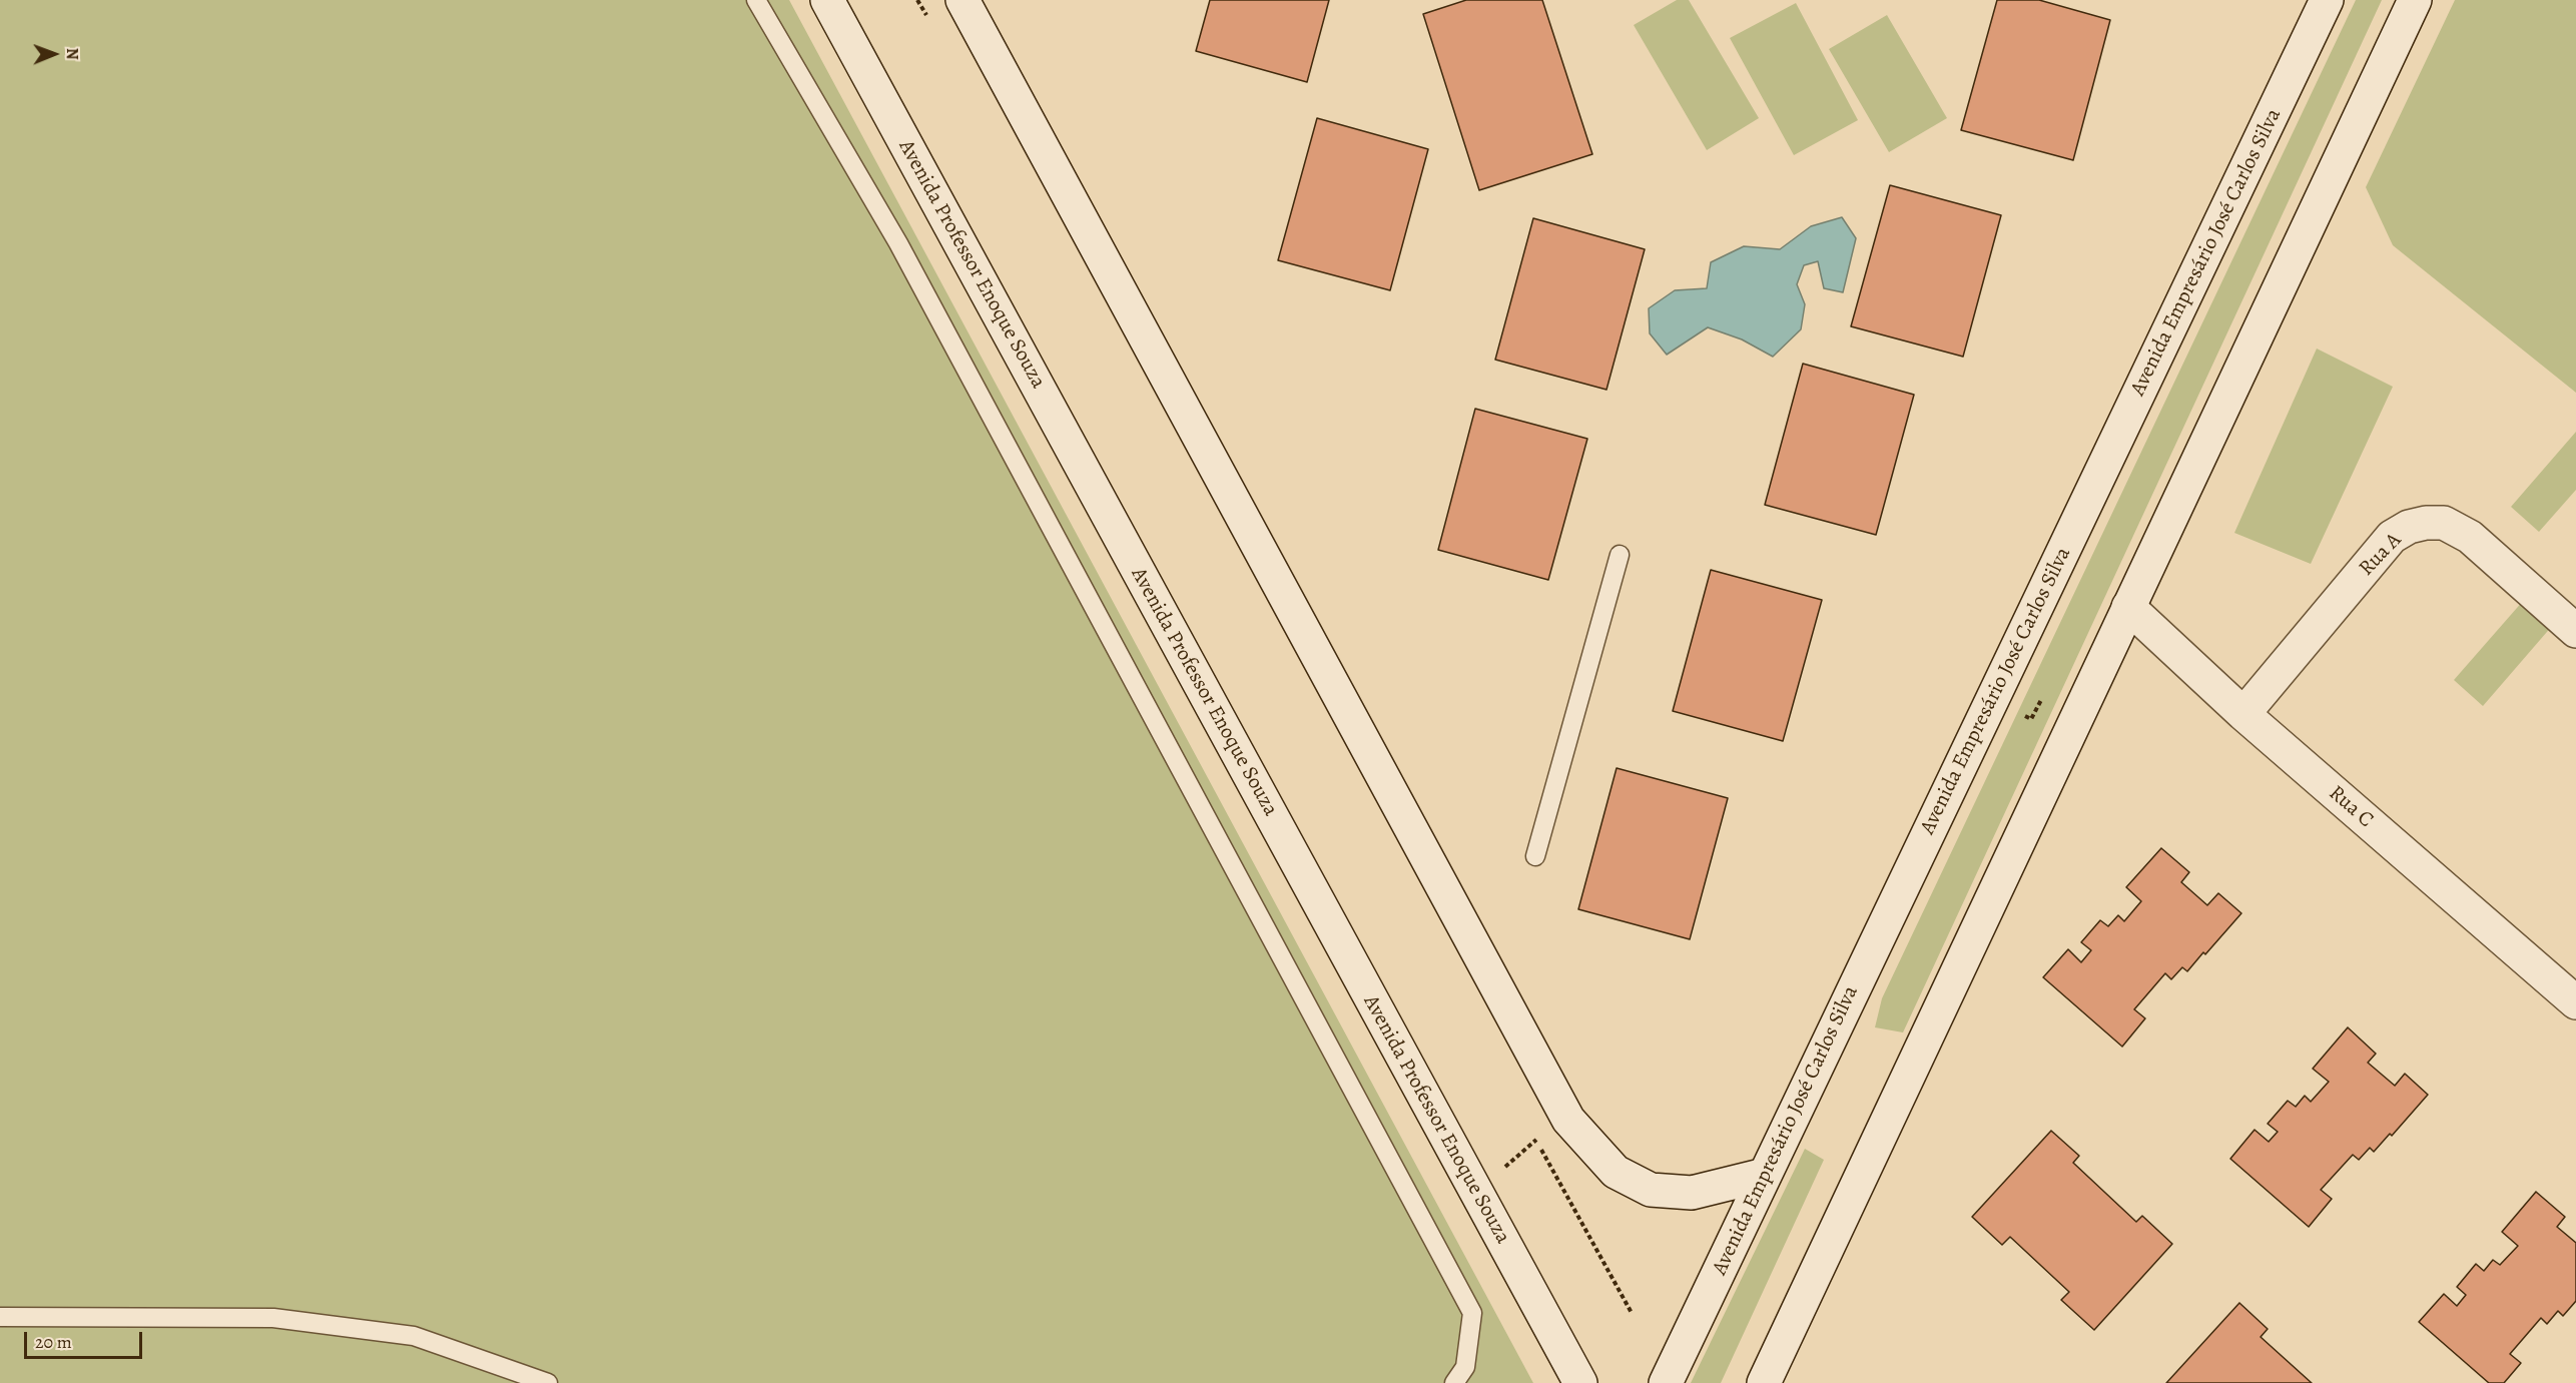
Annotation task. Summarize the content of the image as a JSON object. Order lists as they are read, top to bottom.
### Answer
{
  "streets": {
    "main road": [
      "Avenida Empresário José Carlos Silva",
      "Avenida Professor Enoque Souza",
      "Rua A",
      "Rua C"
    ]
  },
  "crossings": [
    ["Rua A", "Rua C"]
  ],
  "scale_bar": "20 m",
  "north": "right"
}
